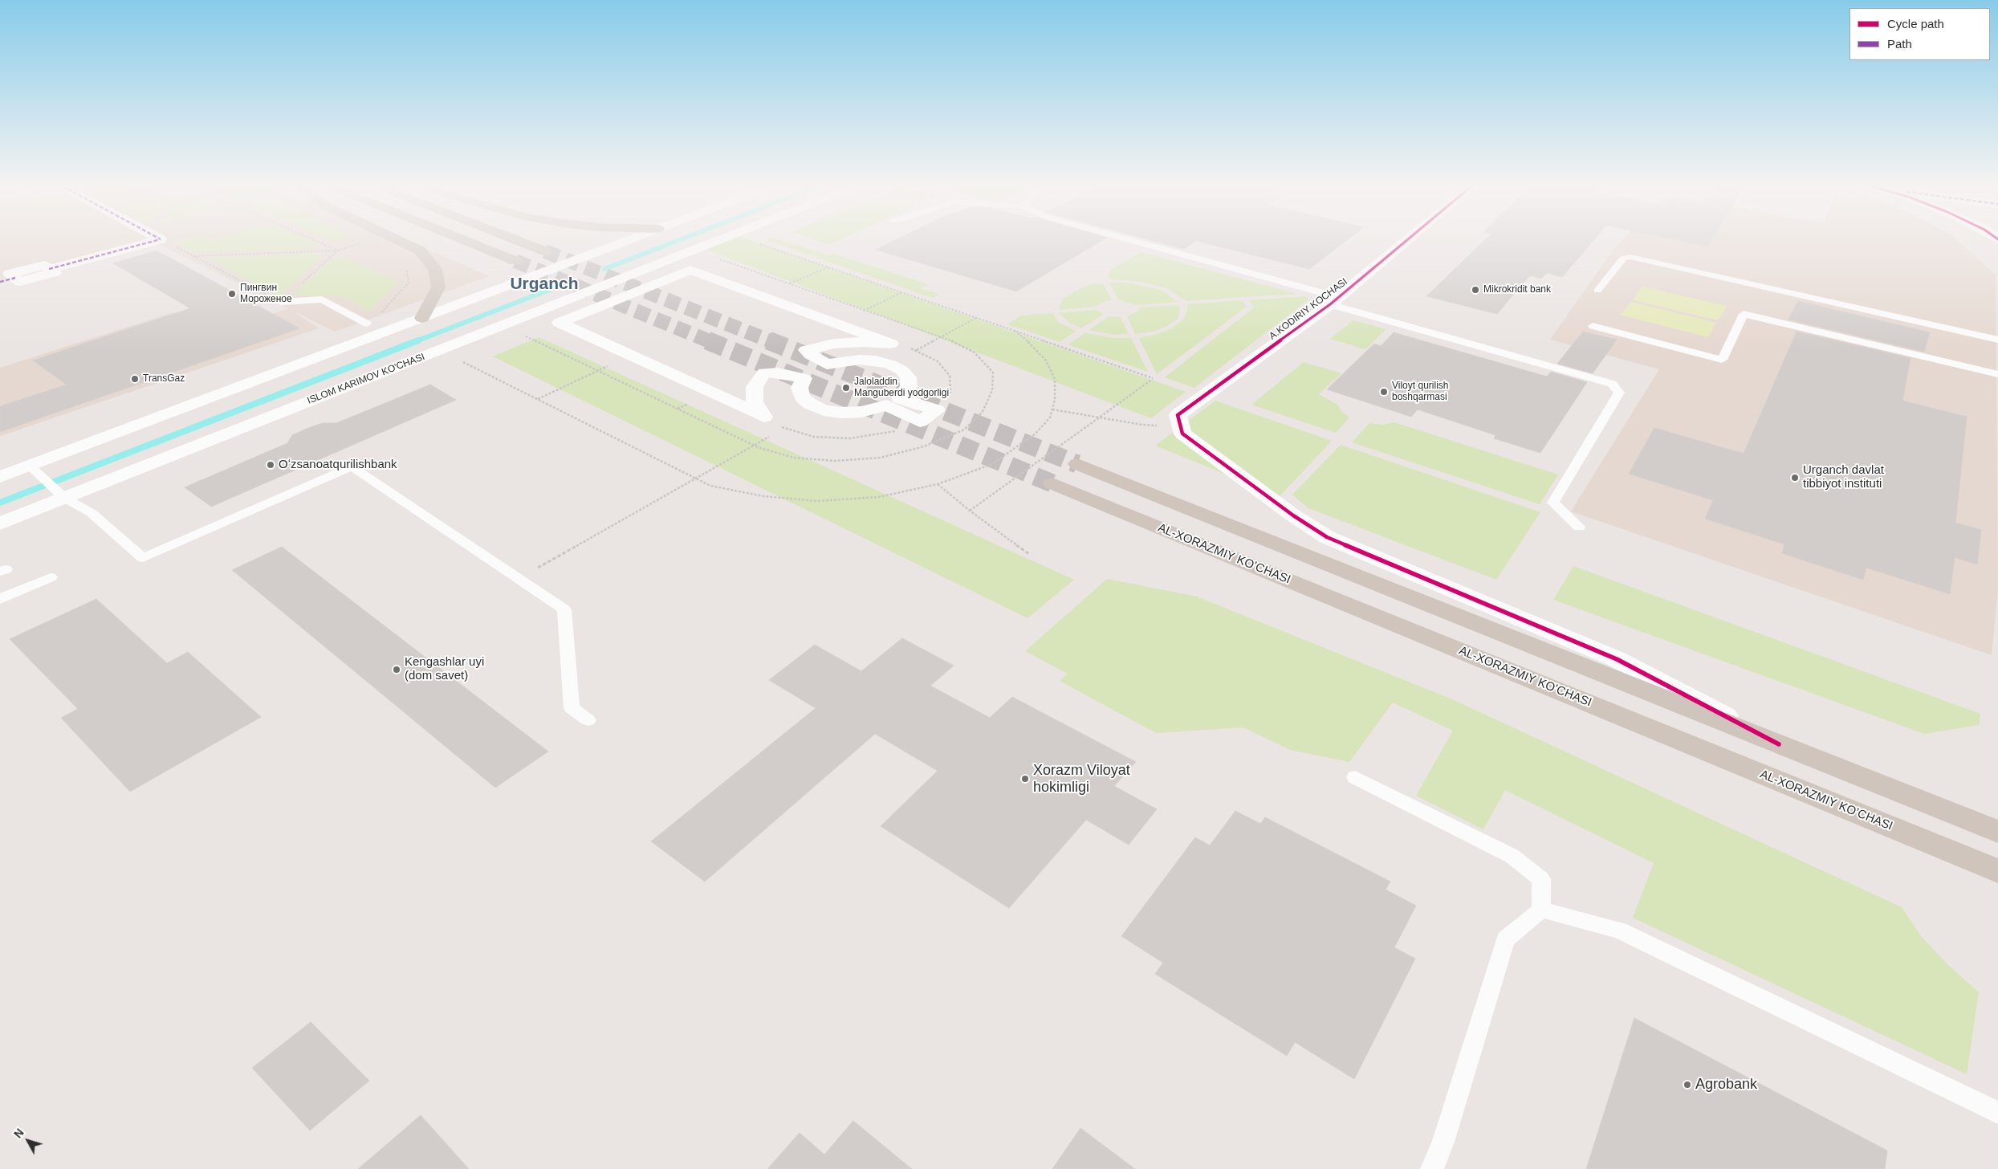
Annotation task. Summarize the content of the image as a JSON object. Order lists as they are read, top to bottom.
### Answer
{
  "streets": {
    "main road": ["AL-XORAZMIY KO’CHASI"],
    "street": ["A.KODIRIY KOCHASI", "ISLOM KARIMOV KO'CHASI"]
  },
  "districts": ["Urganch"],
  "places": [
    "Mikrokridit bank",
    "Пингвин Мороженое",
    "TransGaz",
    "Jaloladdin Manguberdi yodgorligi",
    "Viloyt qurilish boshqarmasi",
    "Oʻzsanoatqurilishbank",
    "Urganch davlat tibbiyot instituti",
    "Kengashlar uyi (dom savet)",
    "Xorazm Viloyat hokimligi",
    "Agrobank"
  ],
  "legend": ["Cycle path", "Path"],
  "north": "top left"
}
